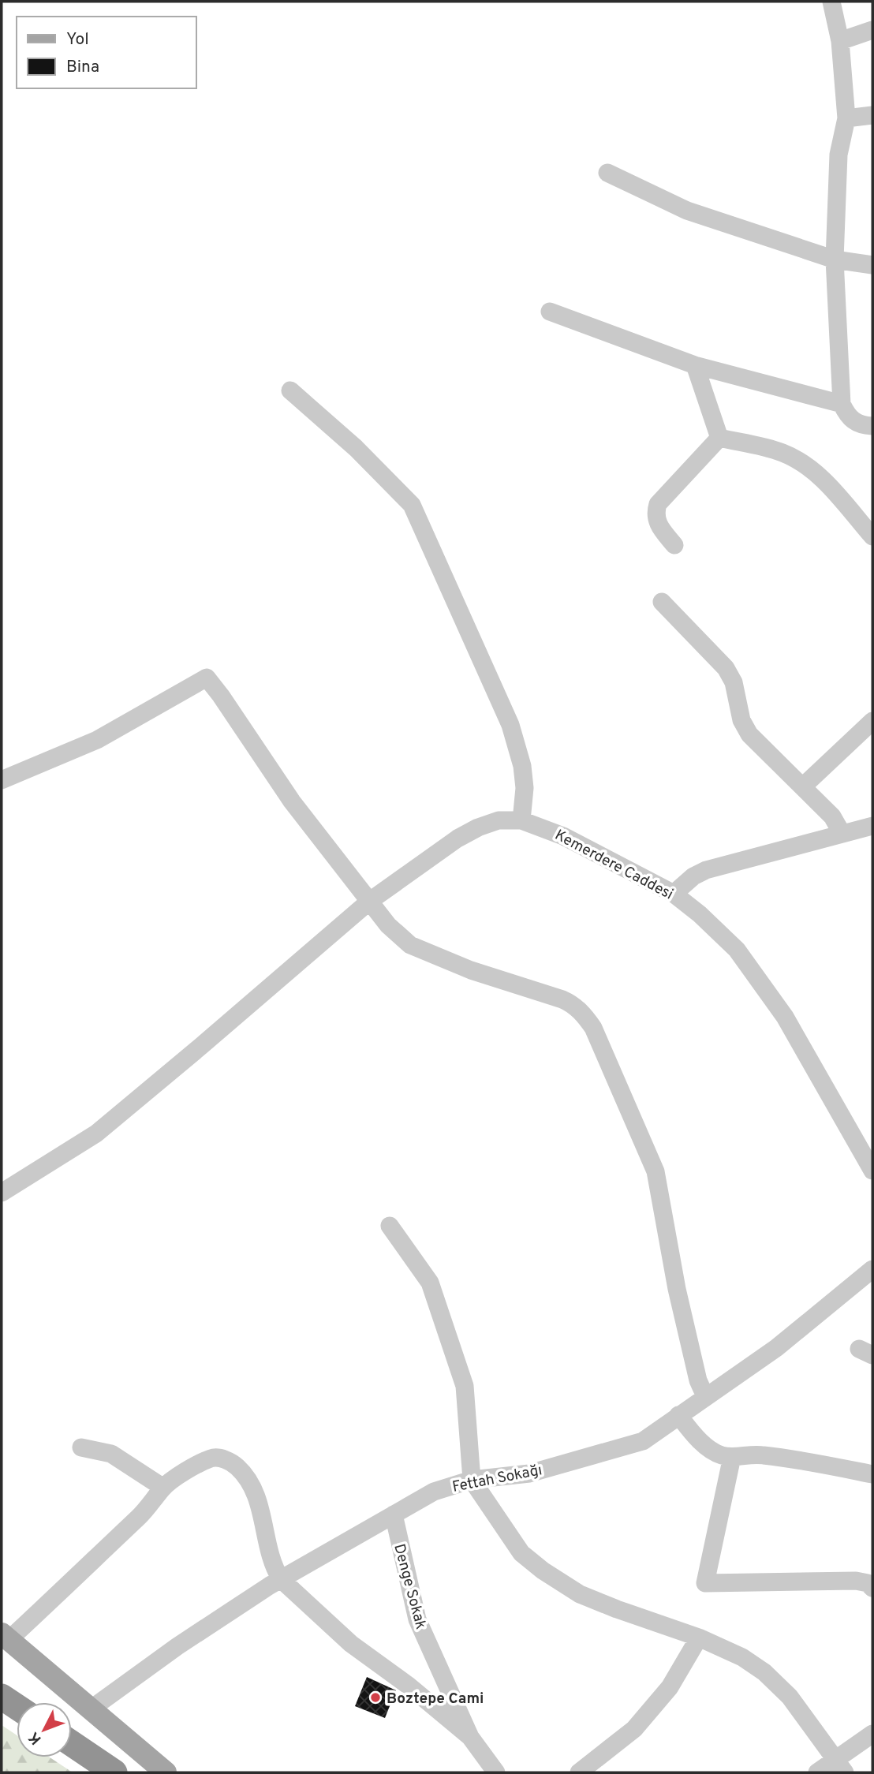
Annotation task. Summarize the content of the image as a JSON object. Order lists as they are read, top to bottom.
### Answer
{
  "streets": {
    "street": ["Kemerdere Caddesi", "Fettah Sokağı", "Denge Sokak"]
  },
  "crossings": [
    ["Fettah Sokağı", "Denge Sokak"]
  ],
  "places": ["Boztepe Cami"],
  "legend": ["Yol", "Bina"],
  "north": "bottom left"
}
